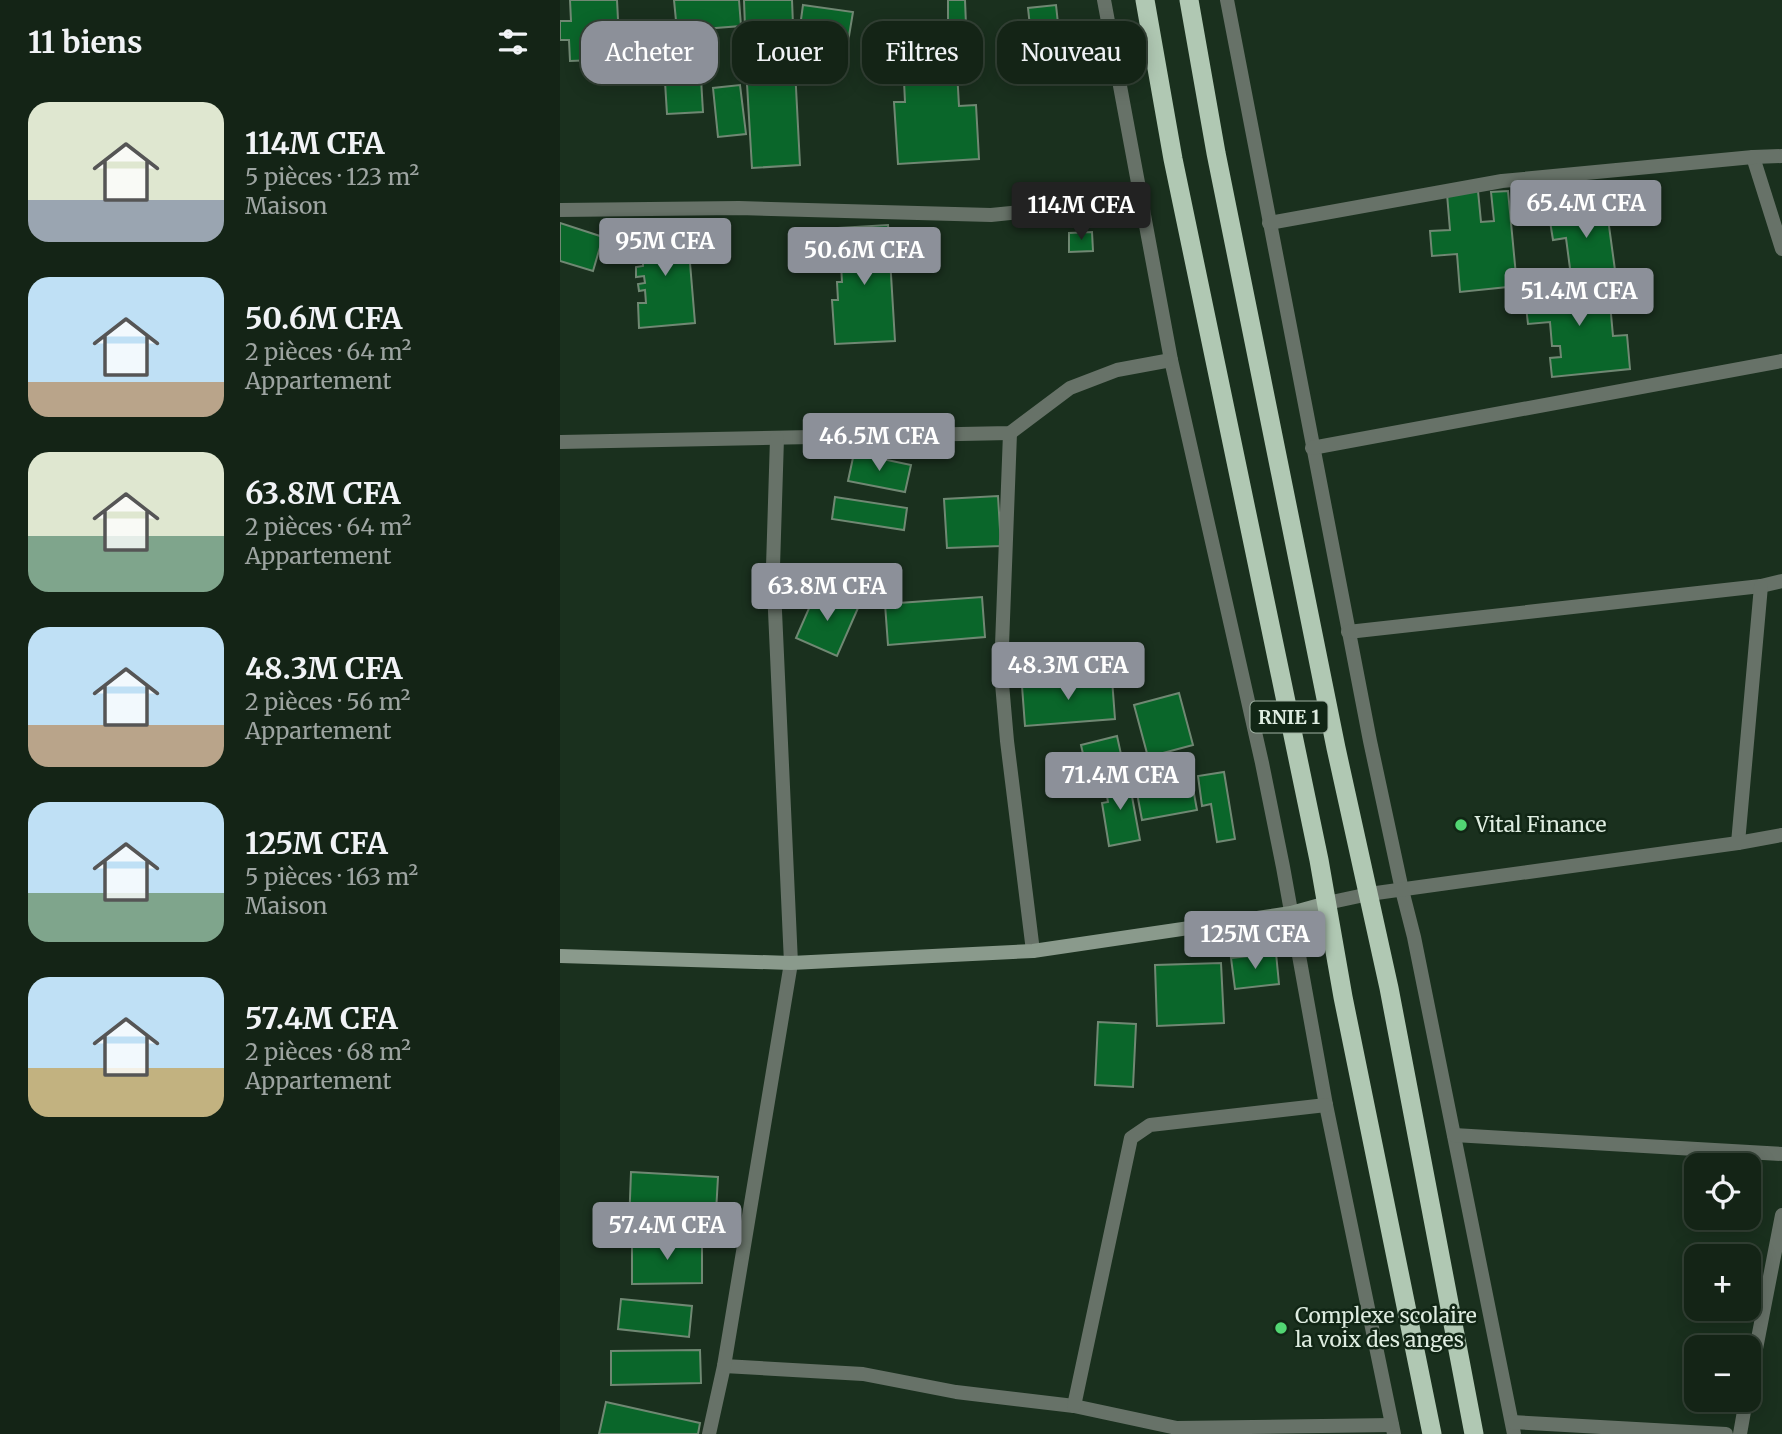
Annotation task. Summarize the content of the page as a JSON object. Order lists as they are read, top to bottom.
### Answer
{
  "streets": {
    "highway": ["RNIE 1"]
  },
  "places": ["Vital Finance", "Complexe scolaire la voix des anges"],
  "page": {
    "heading": "11 biens",
    "chip": [
      "Acheter",
      "Louer",
      "Filtres",
      "Nouveau"
    ],
    "list": [
      {
        "name": "114M CFA",
        "note": "5 pièces · 123 m² · Maison"
      },
      {
        "name": "50.6M CFA",
        "note": "2 pièces · 64 m² · Appartement"
      },
      {
        "name": "63.8M CFA",
        "note": "2 pièces · 64 m² · Appartement"
      },
      {
        "name": "48.3M CFA",
        "note": "2 pièces · 56 m² · Appartement"
      },
      {
        "name": "125M CFA",
        "note": "5 pièces · 163 m² · Maison"
      },
      {
        "name": "57.4M CFA",
        "note": "2 pièces · 68 m² · Appartement"
      }
    ],
    "price": [
      "65.4M CFA",
      "114M CFA",
      "95M CFA",
      "50.6M CFA",
      "51.4M CFA",
      "46.5M CFA",
      "63.8M CFA",
      "48.3M CFA",
      "71.4M CFA",
      "125M CFA",
      "57.4M CFA"
    ],
    "map_buttons": ["+", "−"]
  }
}
